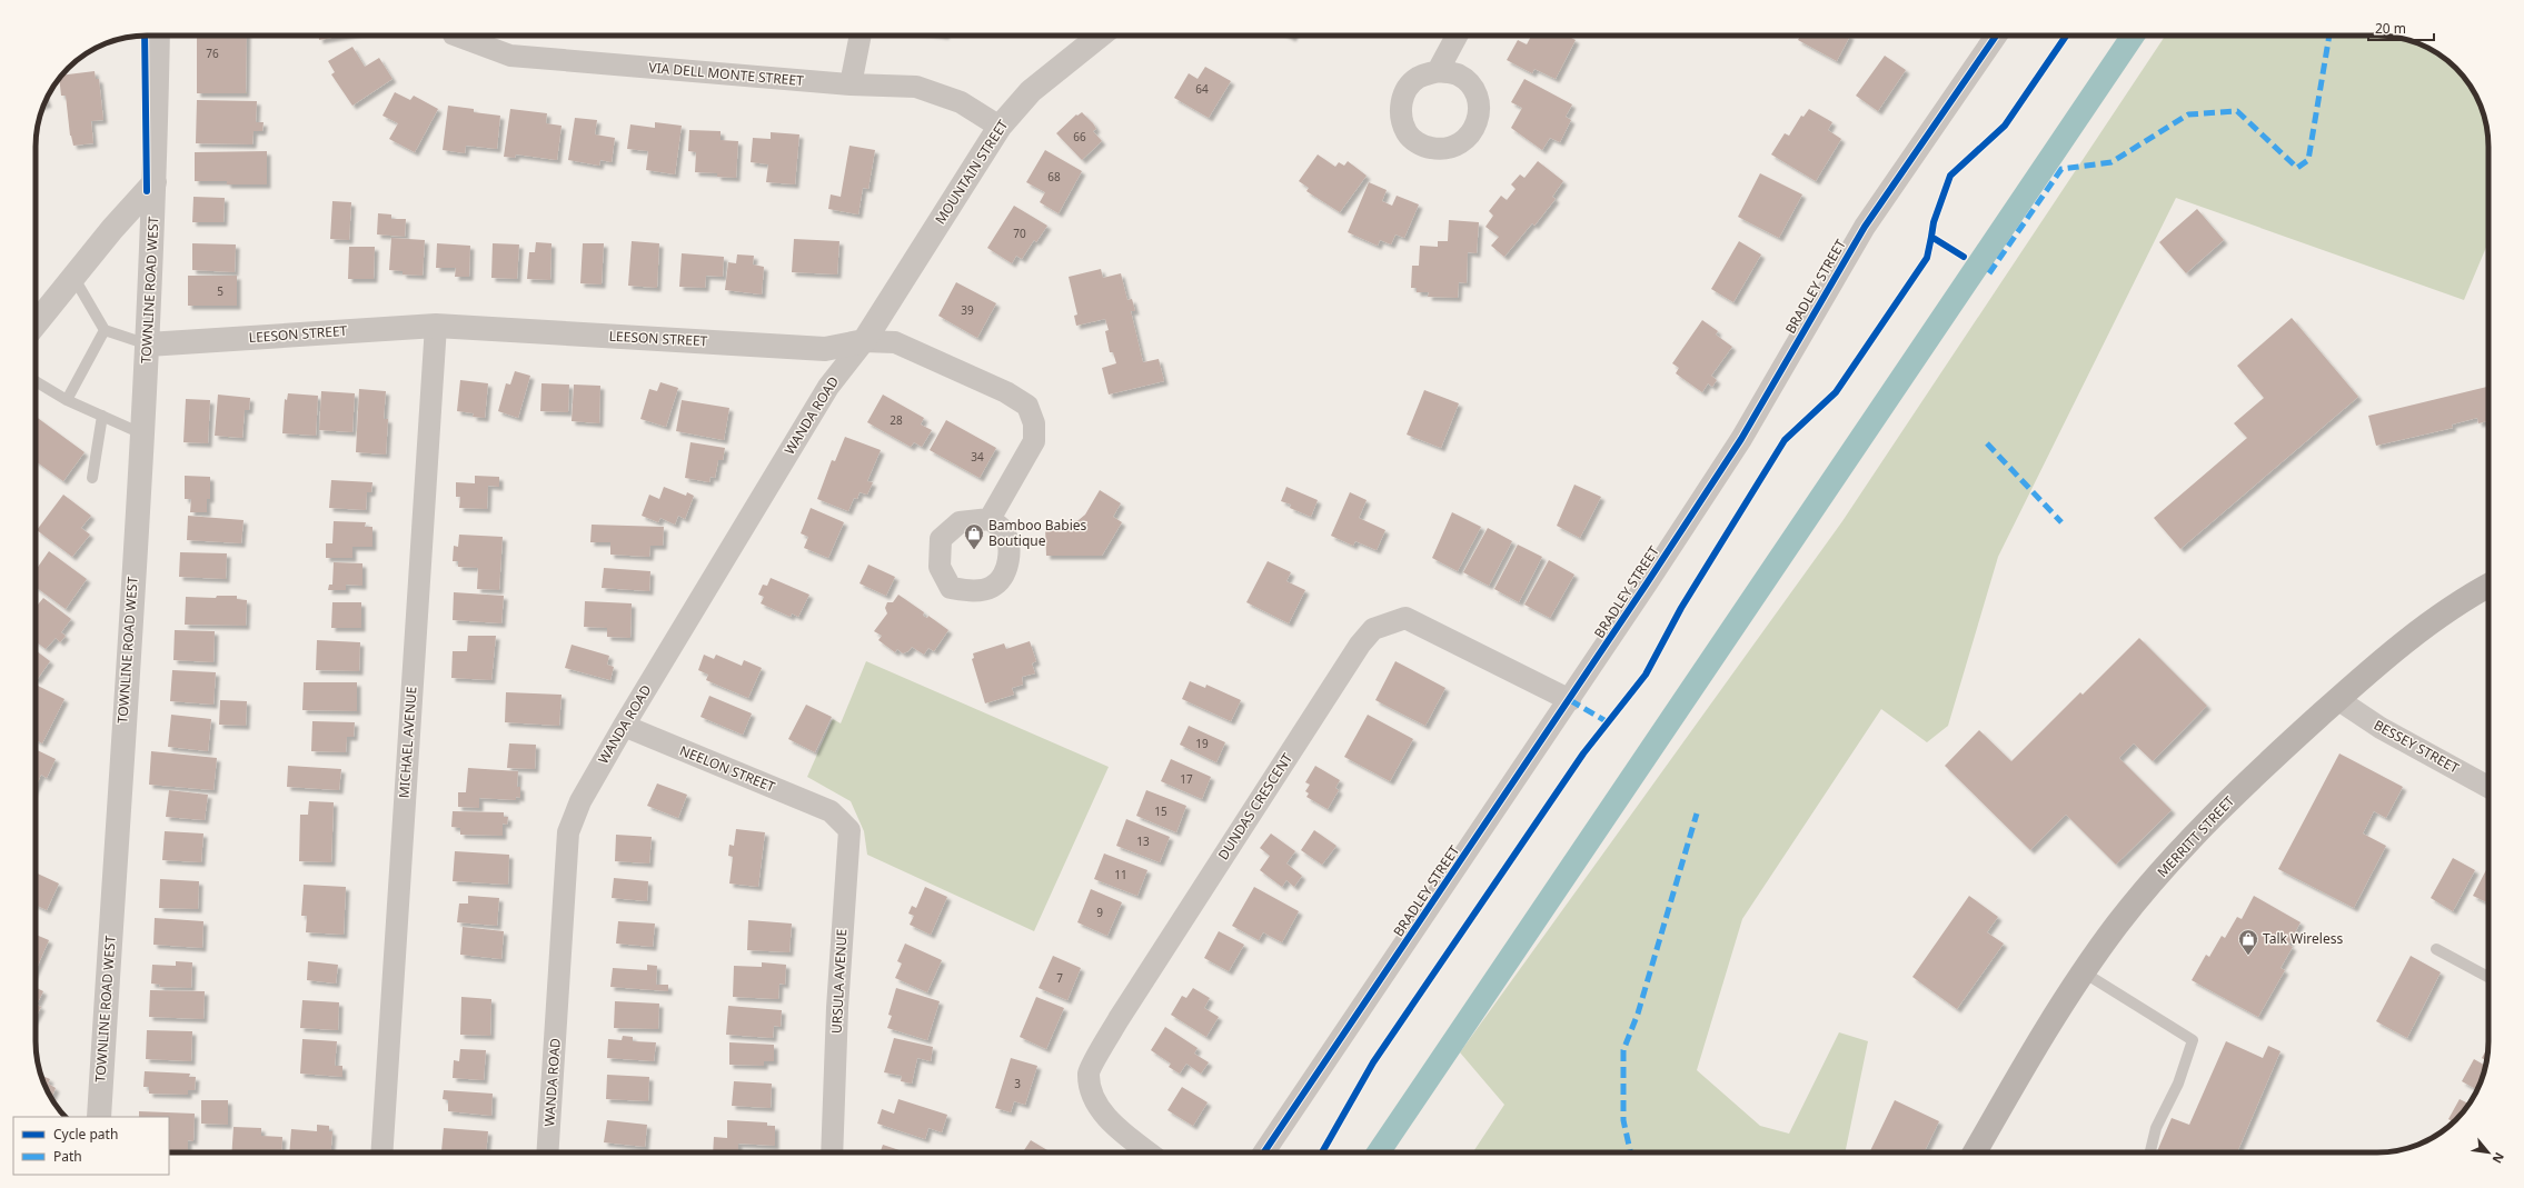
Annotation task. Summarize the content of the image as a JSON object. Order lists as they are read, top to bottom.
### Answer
{
  "streets": {
    "main road": ["MERRITT STREET"],
    "street": [
      "VIA DELL MONTE STREET",
      "MOUNTAIN STREET",
      "BRADLEY STREET",
      "TOWNLINE ROAD WEST",
      "LEESON STREET",
      "WANDA ROAD",
      "MICHAEL AVENUE",
      "BESSEY STREET",
      "NEELON STREET",
      "DUNDAS CRESCENT",
      "URSULA AVENUE"
    ]
  },
  "crossings": [
    ["VIA DELL MONTE STREET", "MOUNTAIN STREET"],
    ["MOUNTAIN STREET", "LEESON STREET"],
    ["MOUNTAIN STREET", "WANDA ROAD"],
    ["BRADLEY STREET", "DUNDAS CRESCENT"],
    ["TOWNLINE ROAD WEST", "LEESON STREET"],
    ["LEESON STREET", "WANDA ROAD"],
    ["LEESON STREET", "MICHAEL AVENUE"],
    ["WANDA ROAD", "NEELON STREET"],
    ["BESSEY STREET", "MERRITT STREET"],
    ["NEELON STREET", "URSULA AVENUE"]
  ],
  "places": {
    "shop": ["Bamboo Babies Boutique", "Talk Wireless"]
  },
  "house_numbers": [
    "76",
    "64",
    "66",
    "68",
    "70",
    "5",
    "39",
    "28",
    "34",
    "19",
    "17",
    "15",
    "13",
    "11",
    "9",
    "7",
    "3"
  ],
  "legend": ["Cycle path", "Path"],
  "scale_bar": "20 m",
  "north": "bottom right"
}
